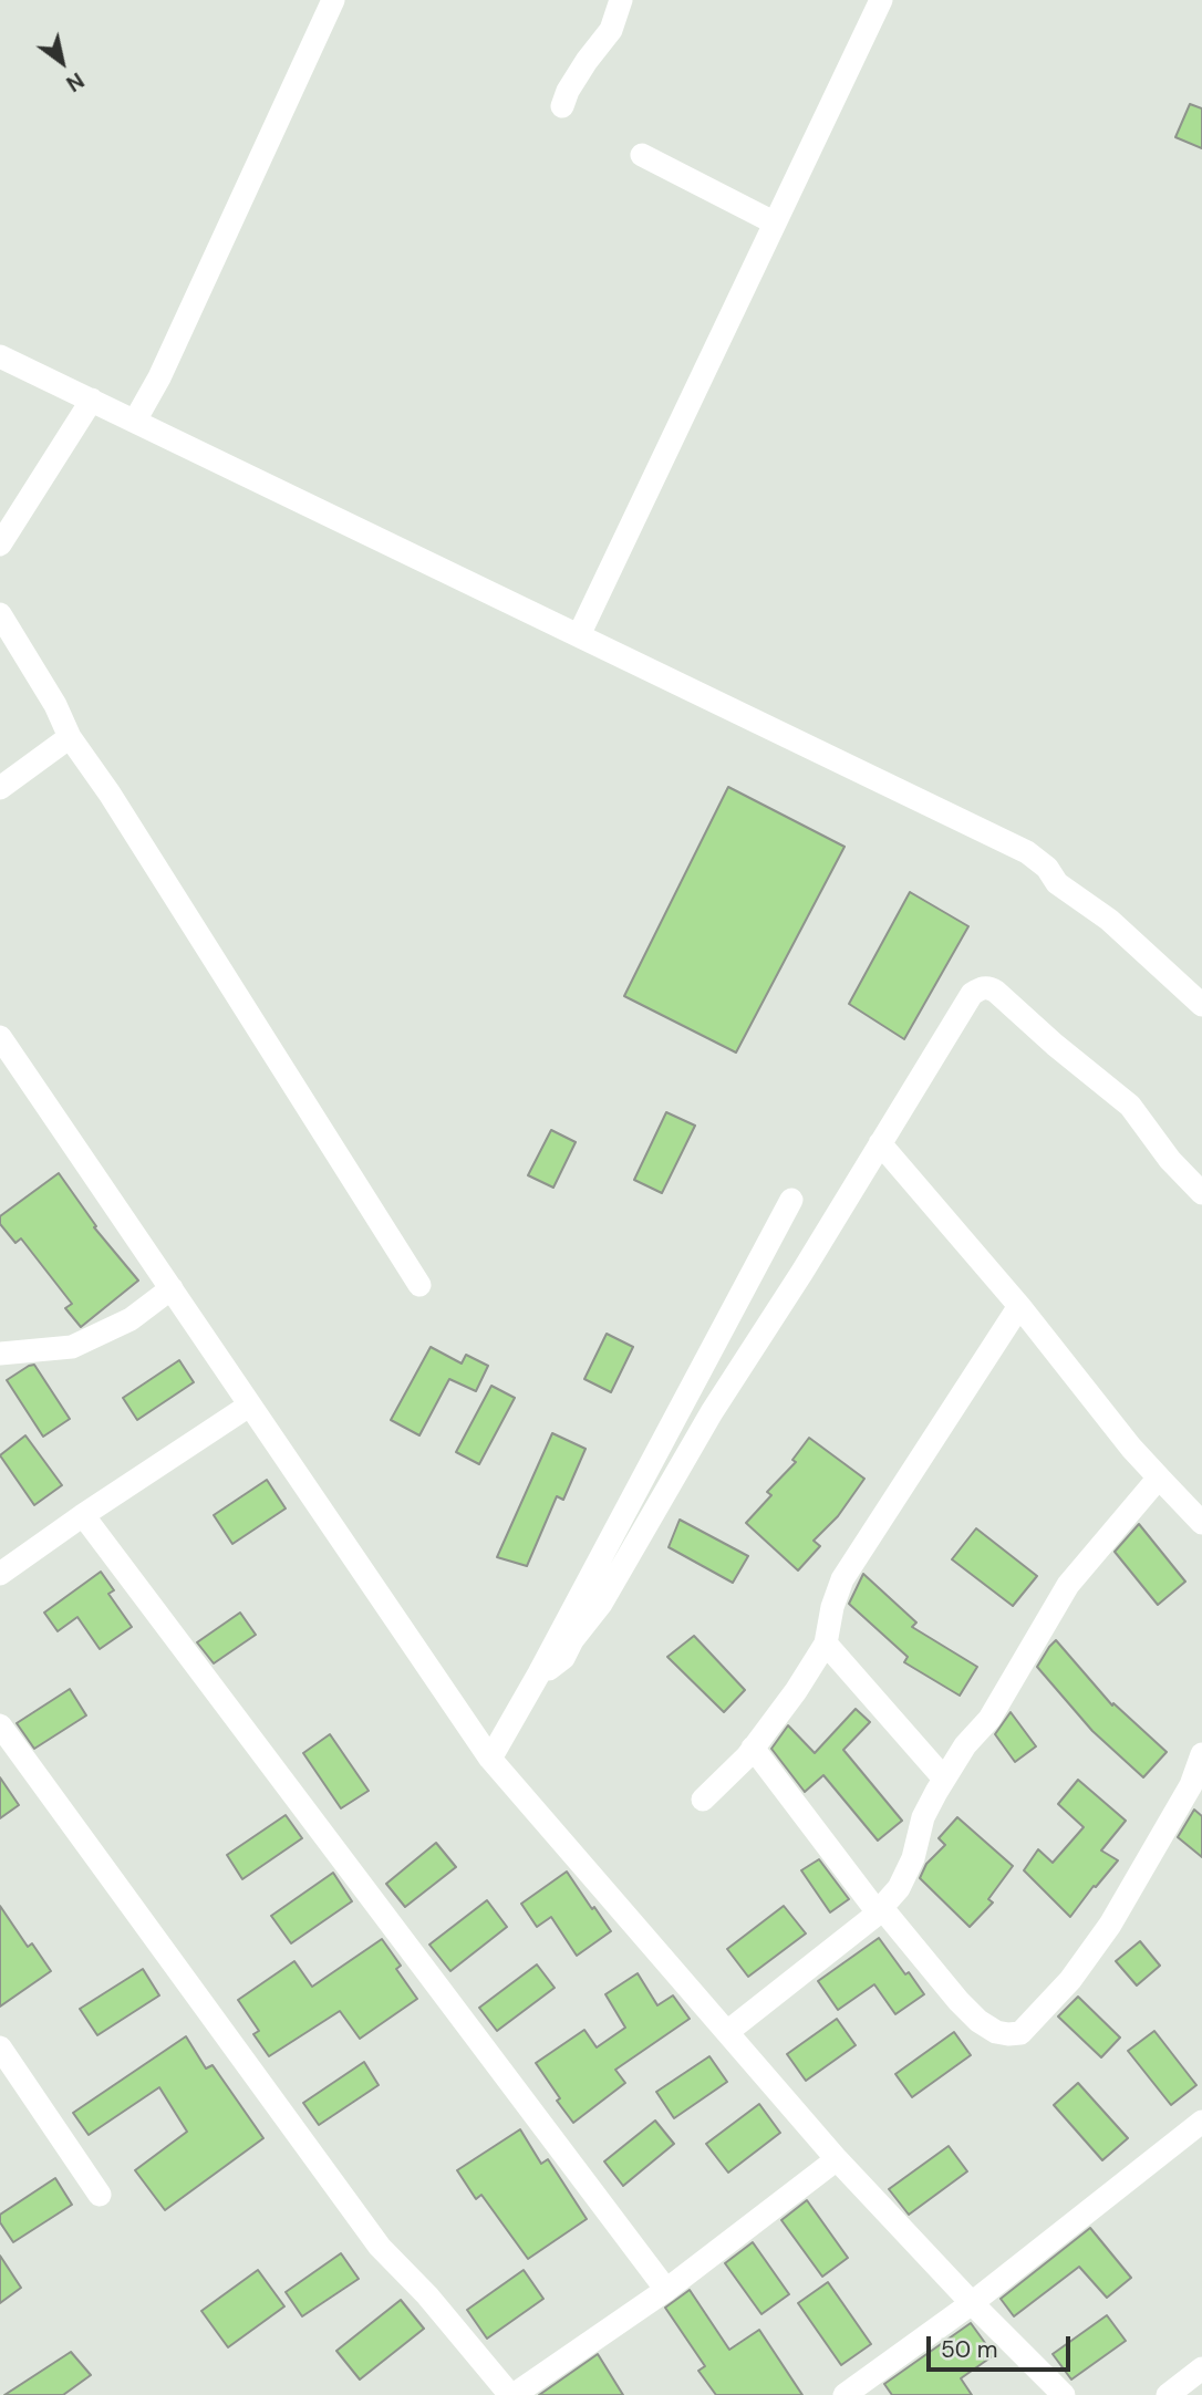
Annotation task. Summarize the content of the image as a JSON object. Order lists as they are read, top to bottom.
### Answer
{
  "scale_bar": "50 m",
  "north": "bottom right"
}
